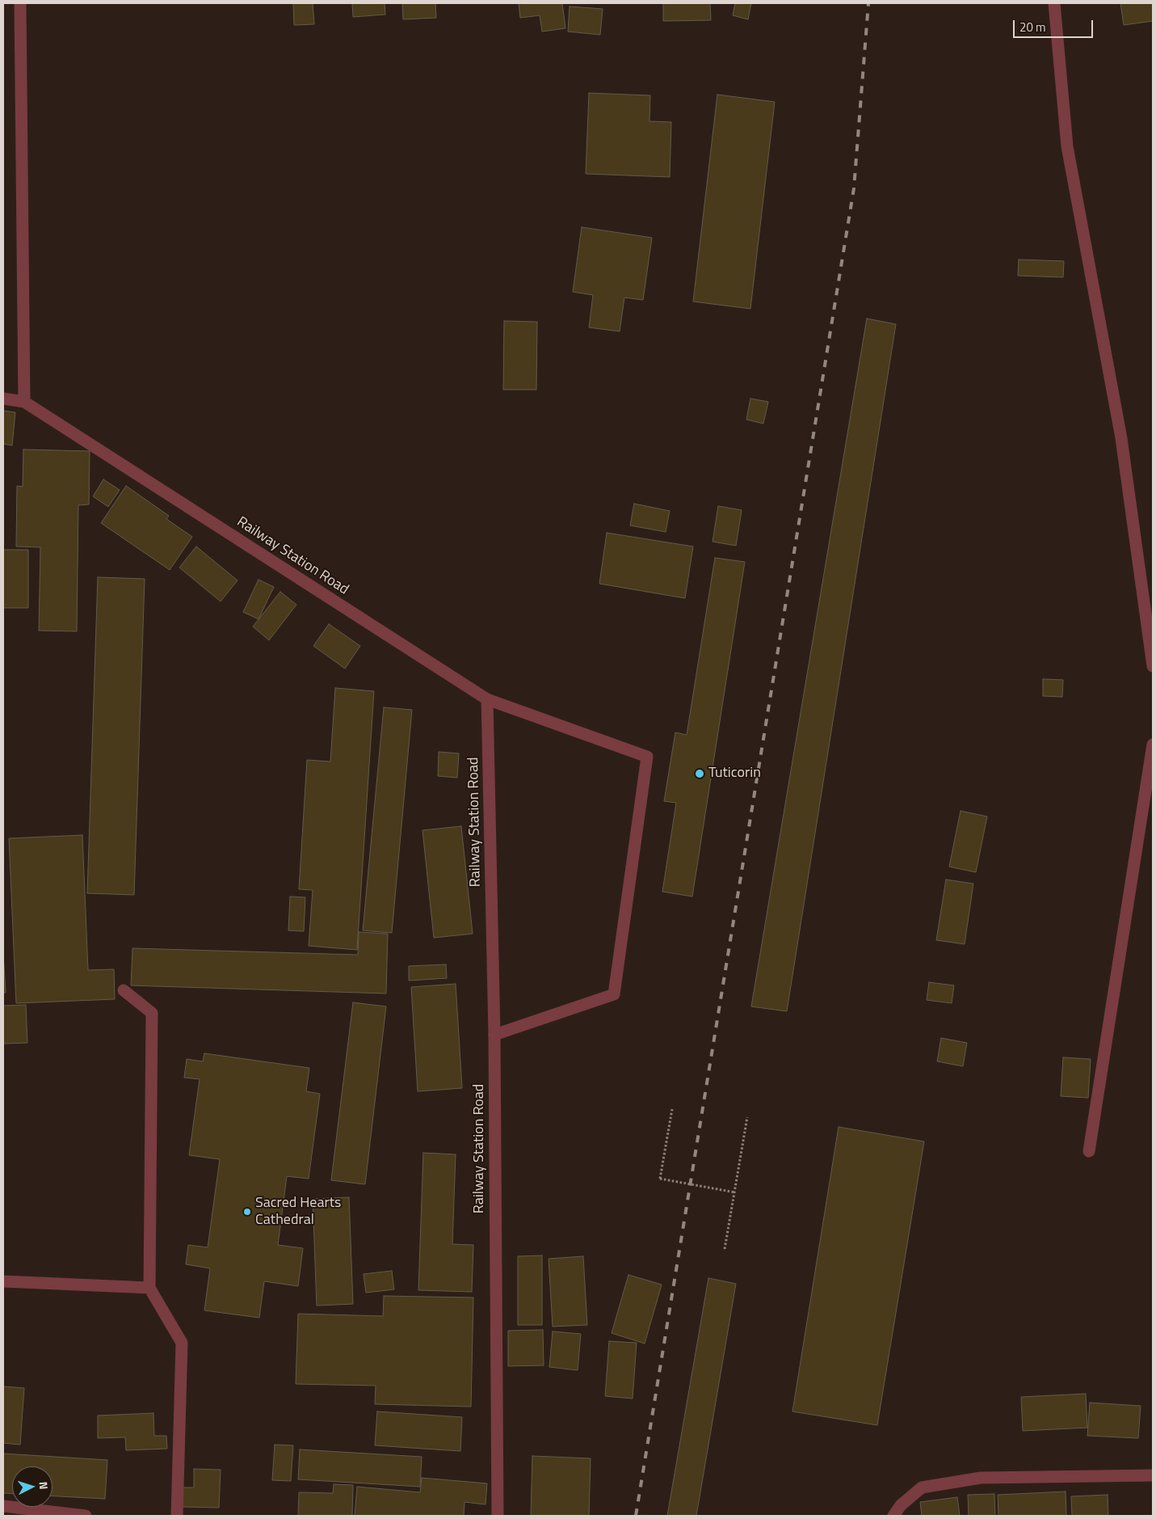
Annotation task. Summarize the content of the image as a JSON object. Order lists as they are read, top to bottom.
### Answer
{
  "streets": {
    "street": ["Railway Station Road"]
  },
  "places": ["Tuticorin", "Sacred Hearts Cathedral"],
  "scale_bar": "20 m",
  "north": "right"
}
